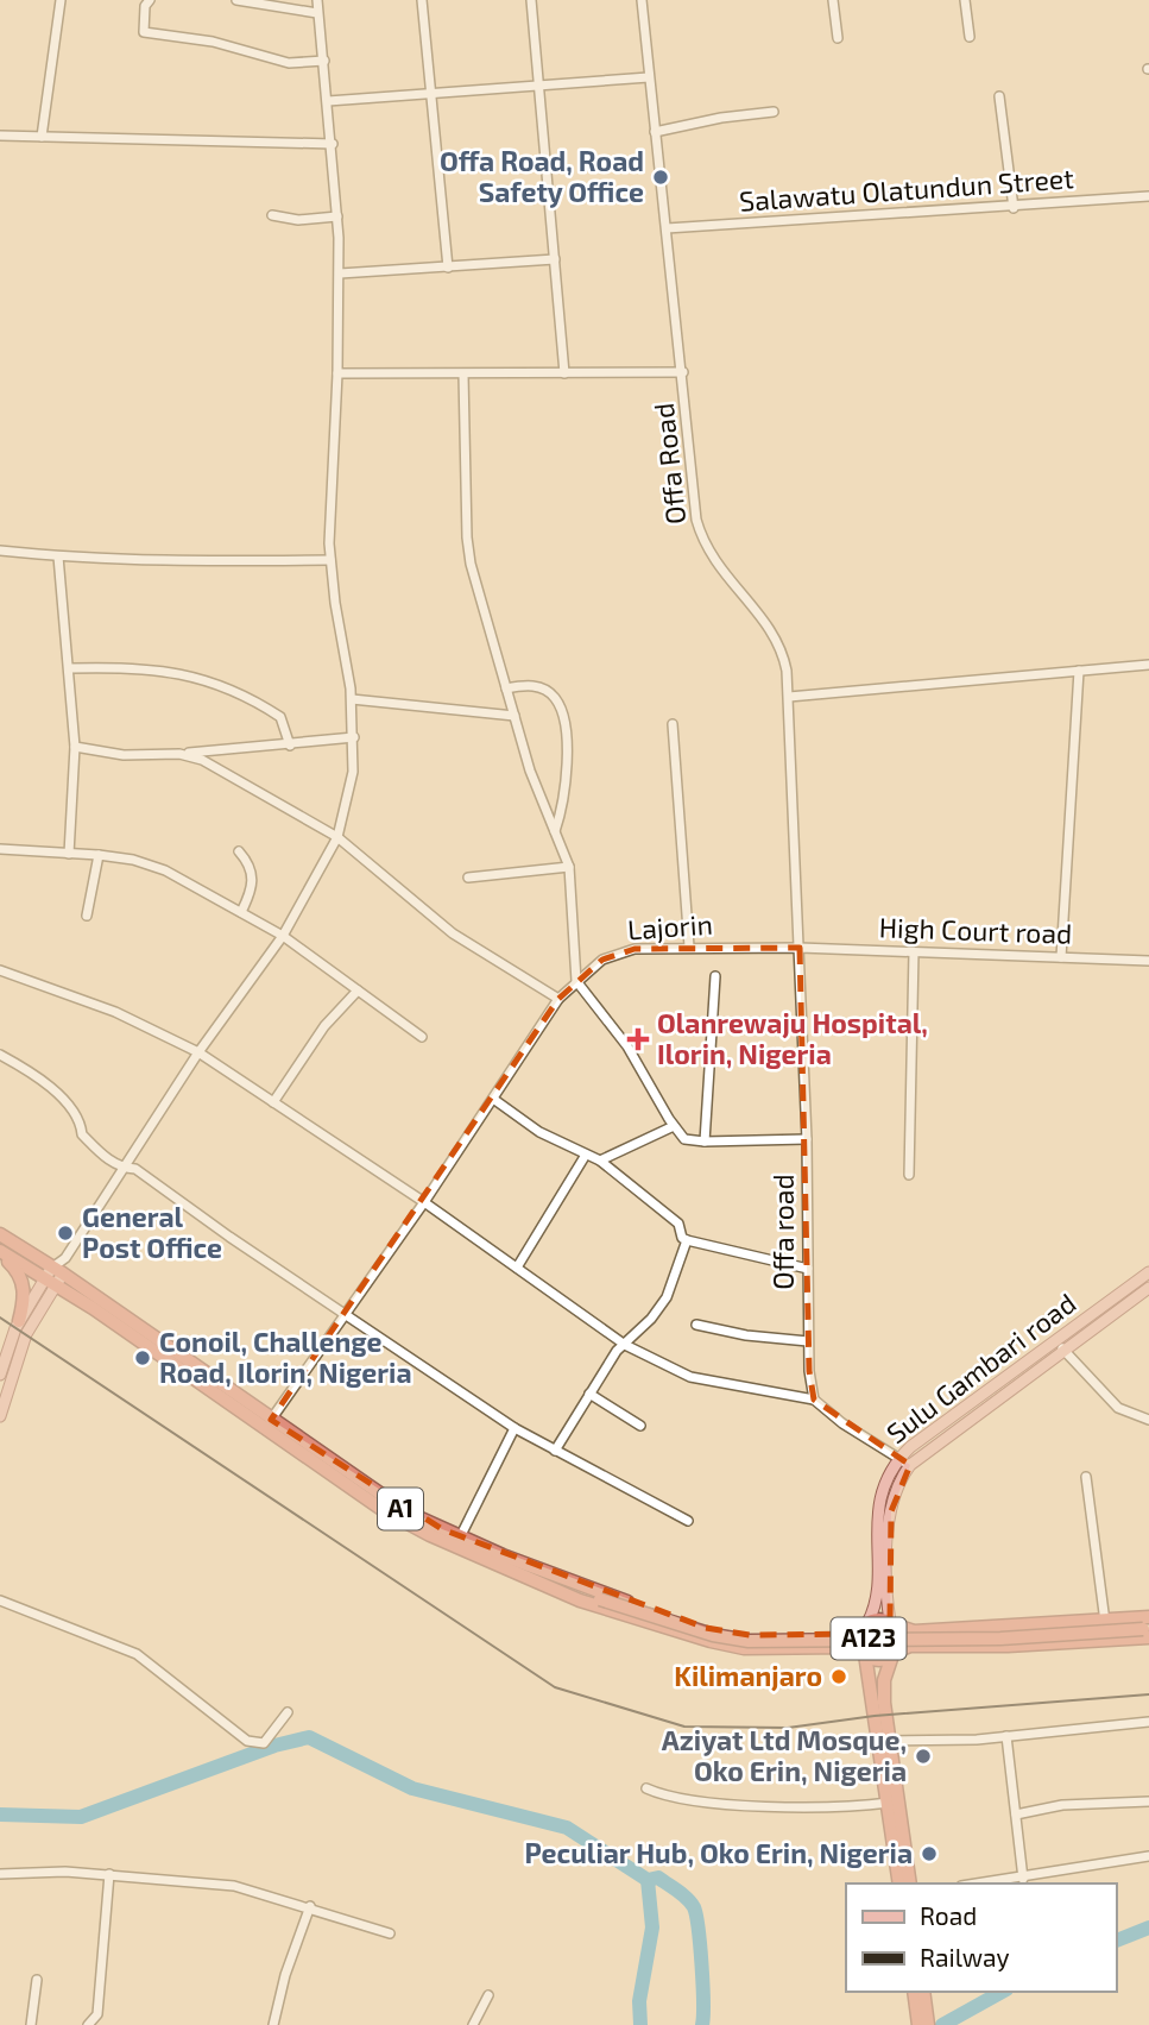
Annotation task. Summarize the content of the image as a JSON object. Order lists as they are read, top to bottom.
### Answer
{
  "streets": {
    "highway": ["A1", "A123"],
    "main road": ["Sulu Gambari road"],
    "street": [
      "Salawatu Olatundun Street",
      "Offa Road",
      "Lajorin",
      "High Court road",
      "Offa road"
    ]
  },
  "crossings": [
    ["Salawatu Olatundun Street", "Offa Road"],
    ["Offa Road", "Lajorin"],
    ["Offa Road", "High Court road"],
    ["Offa Road", "Offa road"],
    ["Lajorin", "High Court road"],
    ["Lajorin", "Offa road"],
    ["Lajorin", "A1"],
    ["High Court road", "Offa road"],
    ["Sulu Gambari road", "A1"],
    ["Sulu Gambari road", "A123"],
    ["A1", "A123"]
  ],
  "places": {
    "other": [
      "Offa Road, Road Safety Office",
      "General Post Office",
      "Conoil, Challenge Road, Ilorin, Nigeria",
      "Kilimanjaro",
      "Aziyat Ltd Mosque, Oko Erin, Nigeria",
      "Peculiar Hub, Oko Erin, Nigeria"
    ],
    "health": ["Olanrewaju Hospital, Ilorin, Nigeria"]
  },
  "legend": ["Road", "Railway"]
}
